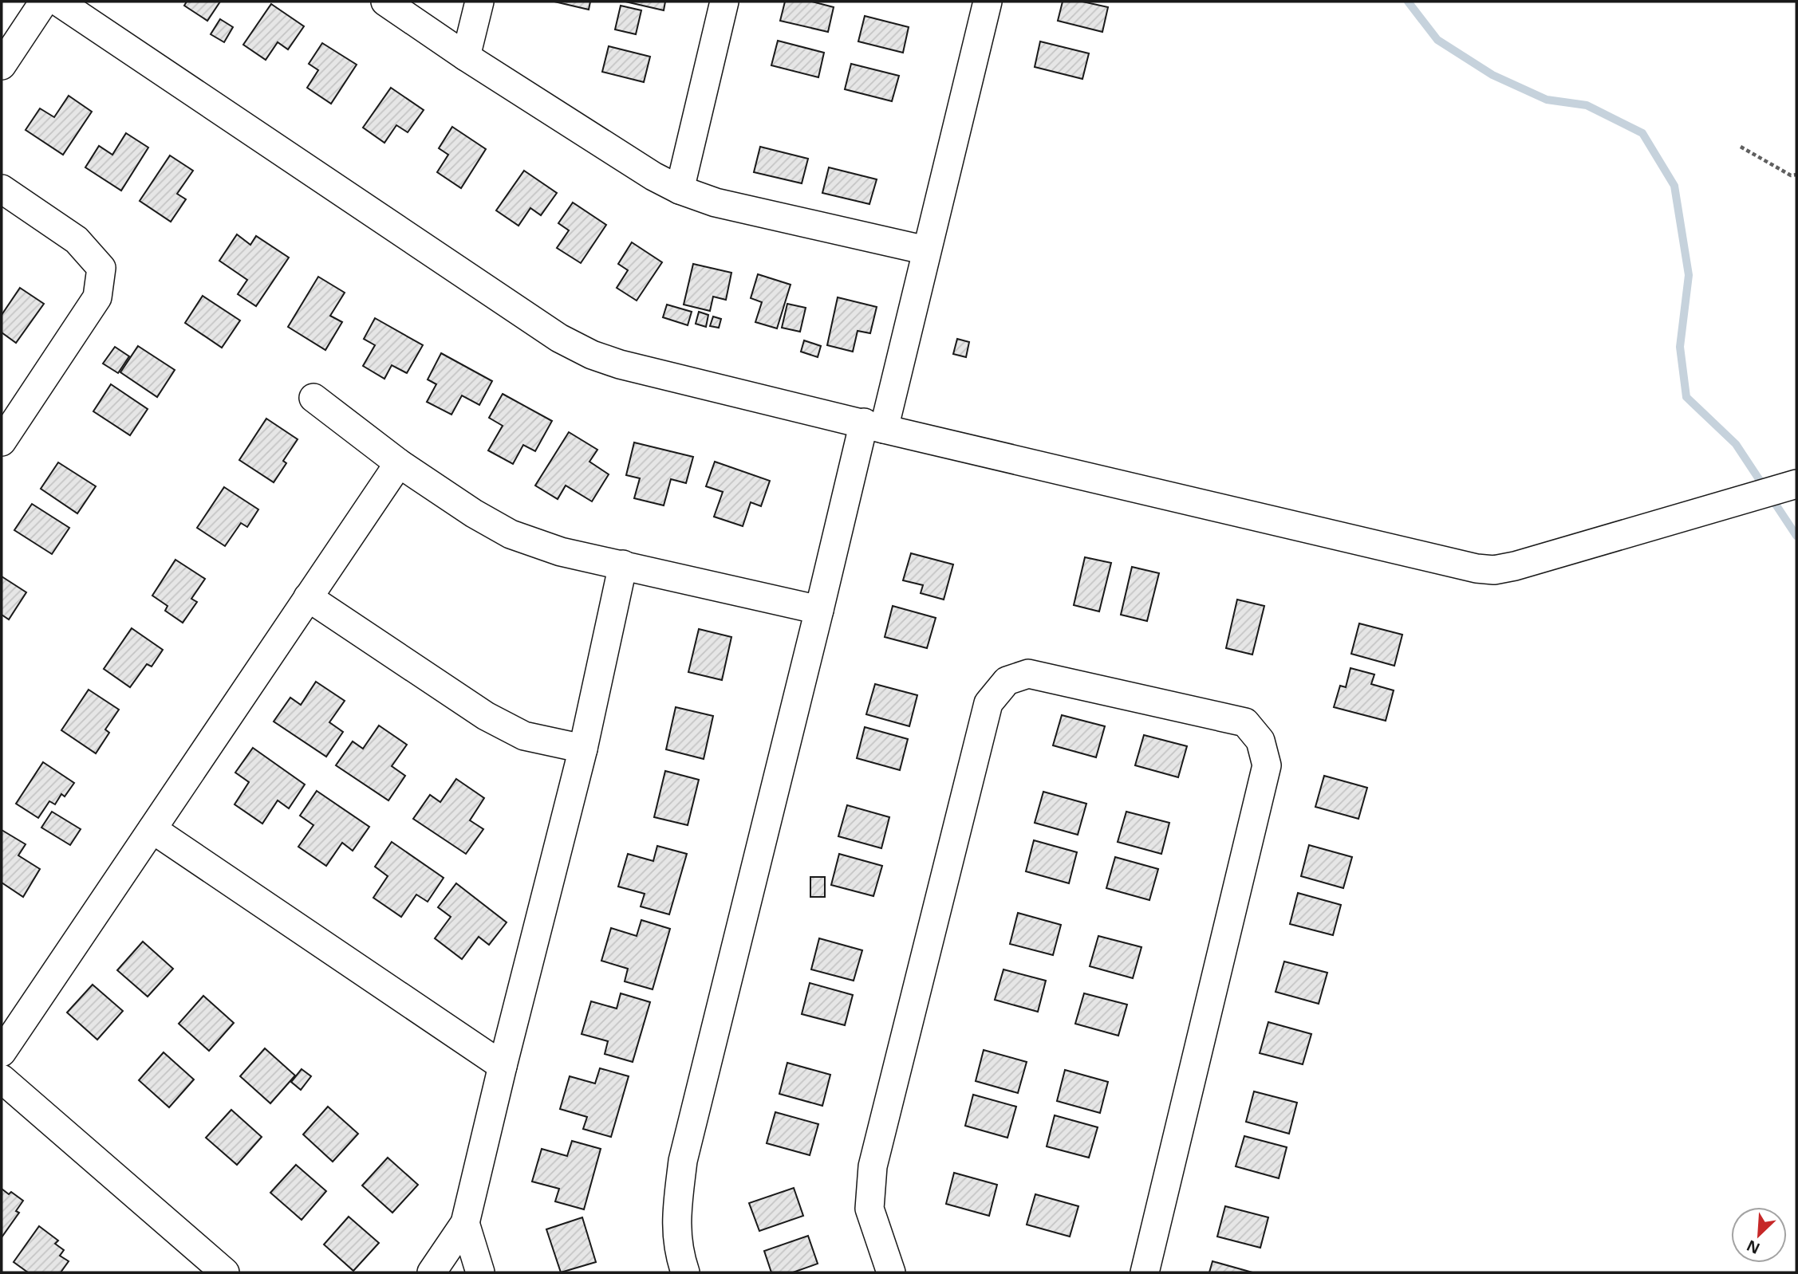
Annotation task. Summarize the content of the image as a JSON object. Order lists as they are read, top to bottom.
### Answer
{
  "north": "bottom left"
}
